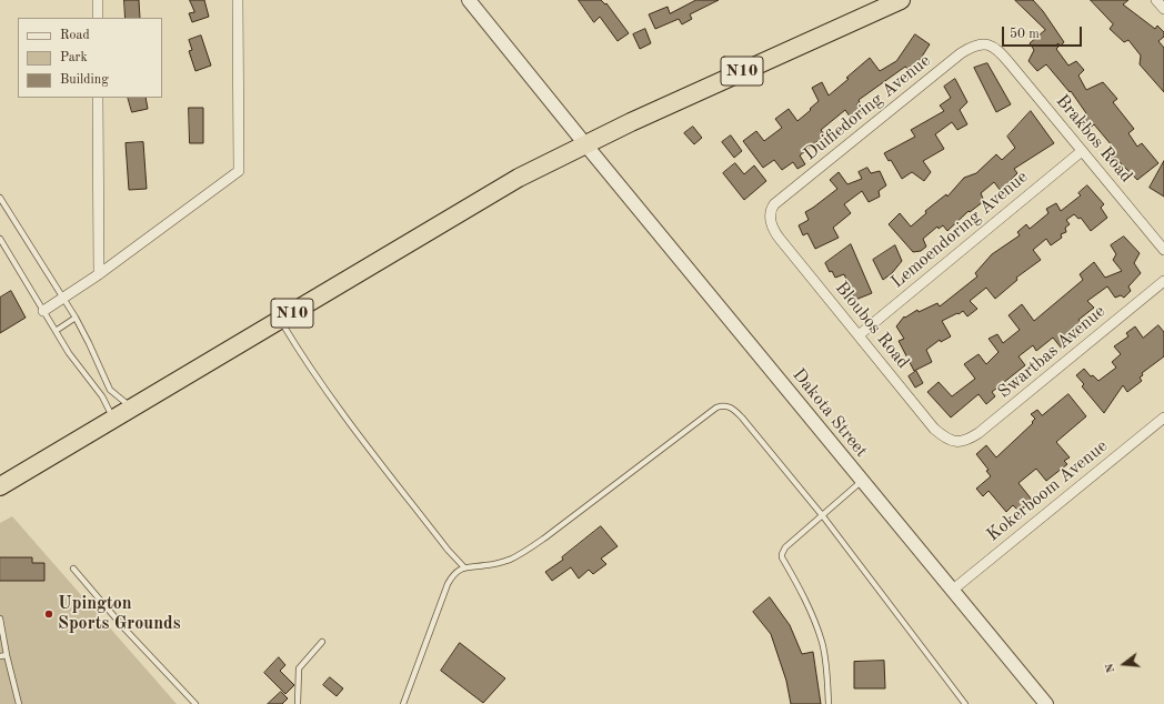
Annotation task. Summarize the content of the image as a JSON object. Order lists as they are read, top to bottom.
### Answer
{
  "streets": {
    "highway": ["N10"],
    "street": [
      "Duifiedoring Avenue",
      "Brakbos Road",
      "Lemoendoring Avenue",
      "Bloubos Road",
      "Swartbas Avenue",
      "Dakota Street",
      "Kokerboom Avenue"
    ]
  },
  "crossings": [
    ["N10", "Dakota Street"],
    ["Duifiedoring Avenue", "Brakbos Road"],
    ["Duifiedoring Avenue", "Bloubos Road"],
    ["Brakbos Road", "Lemoendoring Avenue"],
    ["Lemoendoring Avenue", "Bloubos Road"],
    ["Bloubos Road", "Swartbas Avenue"],
    ["Dakota Street", "Kokerboom Avenue"]
  ],
  "places": ["Upington Sports Grounds"],
  "legend": ["Road", "Park", "Building"],
  "scale_bar": "50 m",
  "north": "left"
}
